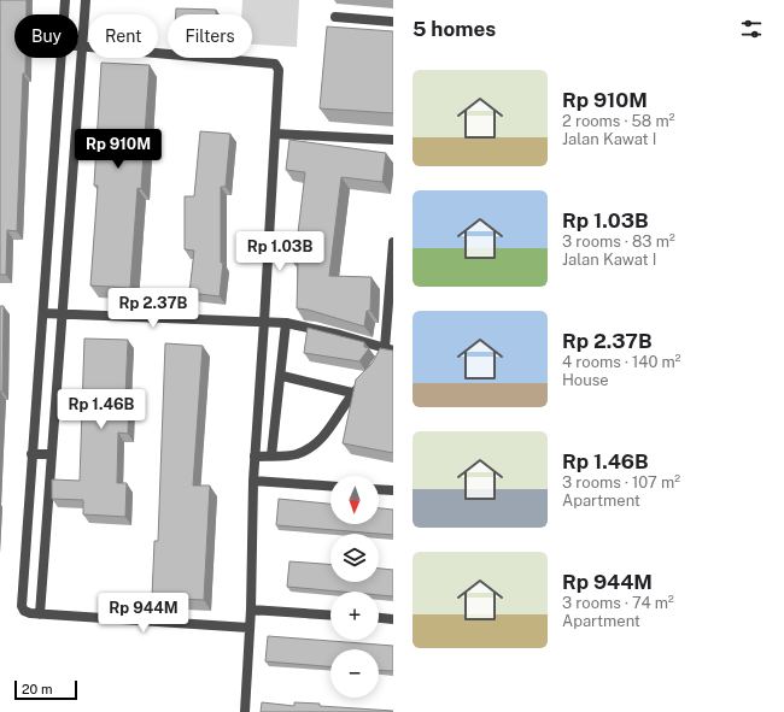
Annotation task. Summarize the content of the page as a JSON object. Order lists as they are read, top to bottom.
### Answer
{
  "scale_bar": "20 m",
  "north": "bottom",
  "page": {
    "heading": "5 homes",
    "chip": ["Buy", "Rent", "Filters"],
    "list": [
      {
        "name": "Rp 910M",
        "note": "2 rooms · 58 m² · Jalan Kawat I"
      },
      {
        "name": "Rp 1.03B",
        "note": "3 rooms · 83 m² · Jalan Kawat I"
      },
      {
        "name": "Rp 2.37B",
        "note": "4 rooms · 140 m² · House"
      },
      {
        "name": "Rp 1.46B",
        "note": "3 rooms · 107 m² · Apartment"
      },
      {
        "name": "Rp 944M",
        "note": "3 rooms · 74 m² · Apartment"
      }
    ],
    "price": [
      "Rp 910M",
      "Rp 1.03B",
      "Rp 2.37B",
      "Rp 1.46B",
      "Rp 944M"
    ],
    "map_buttons": ["+", "−"],
    "scale": "20 m"
  }
}
